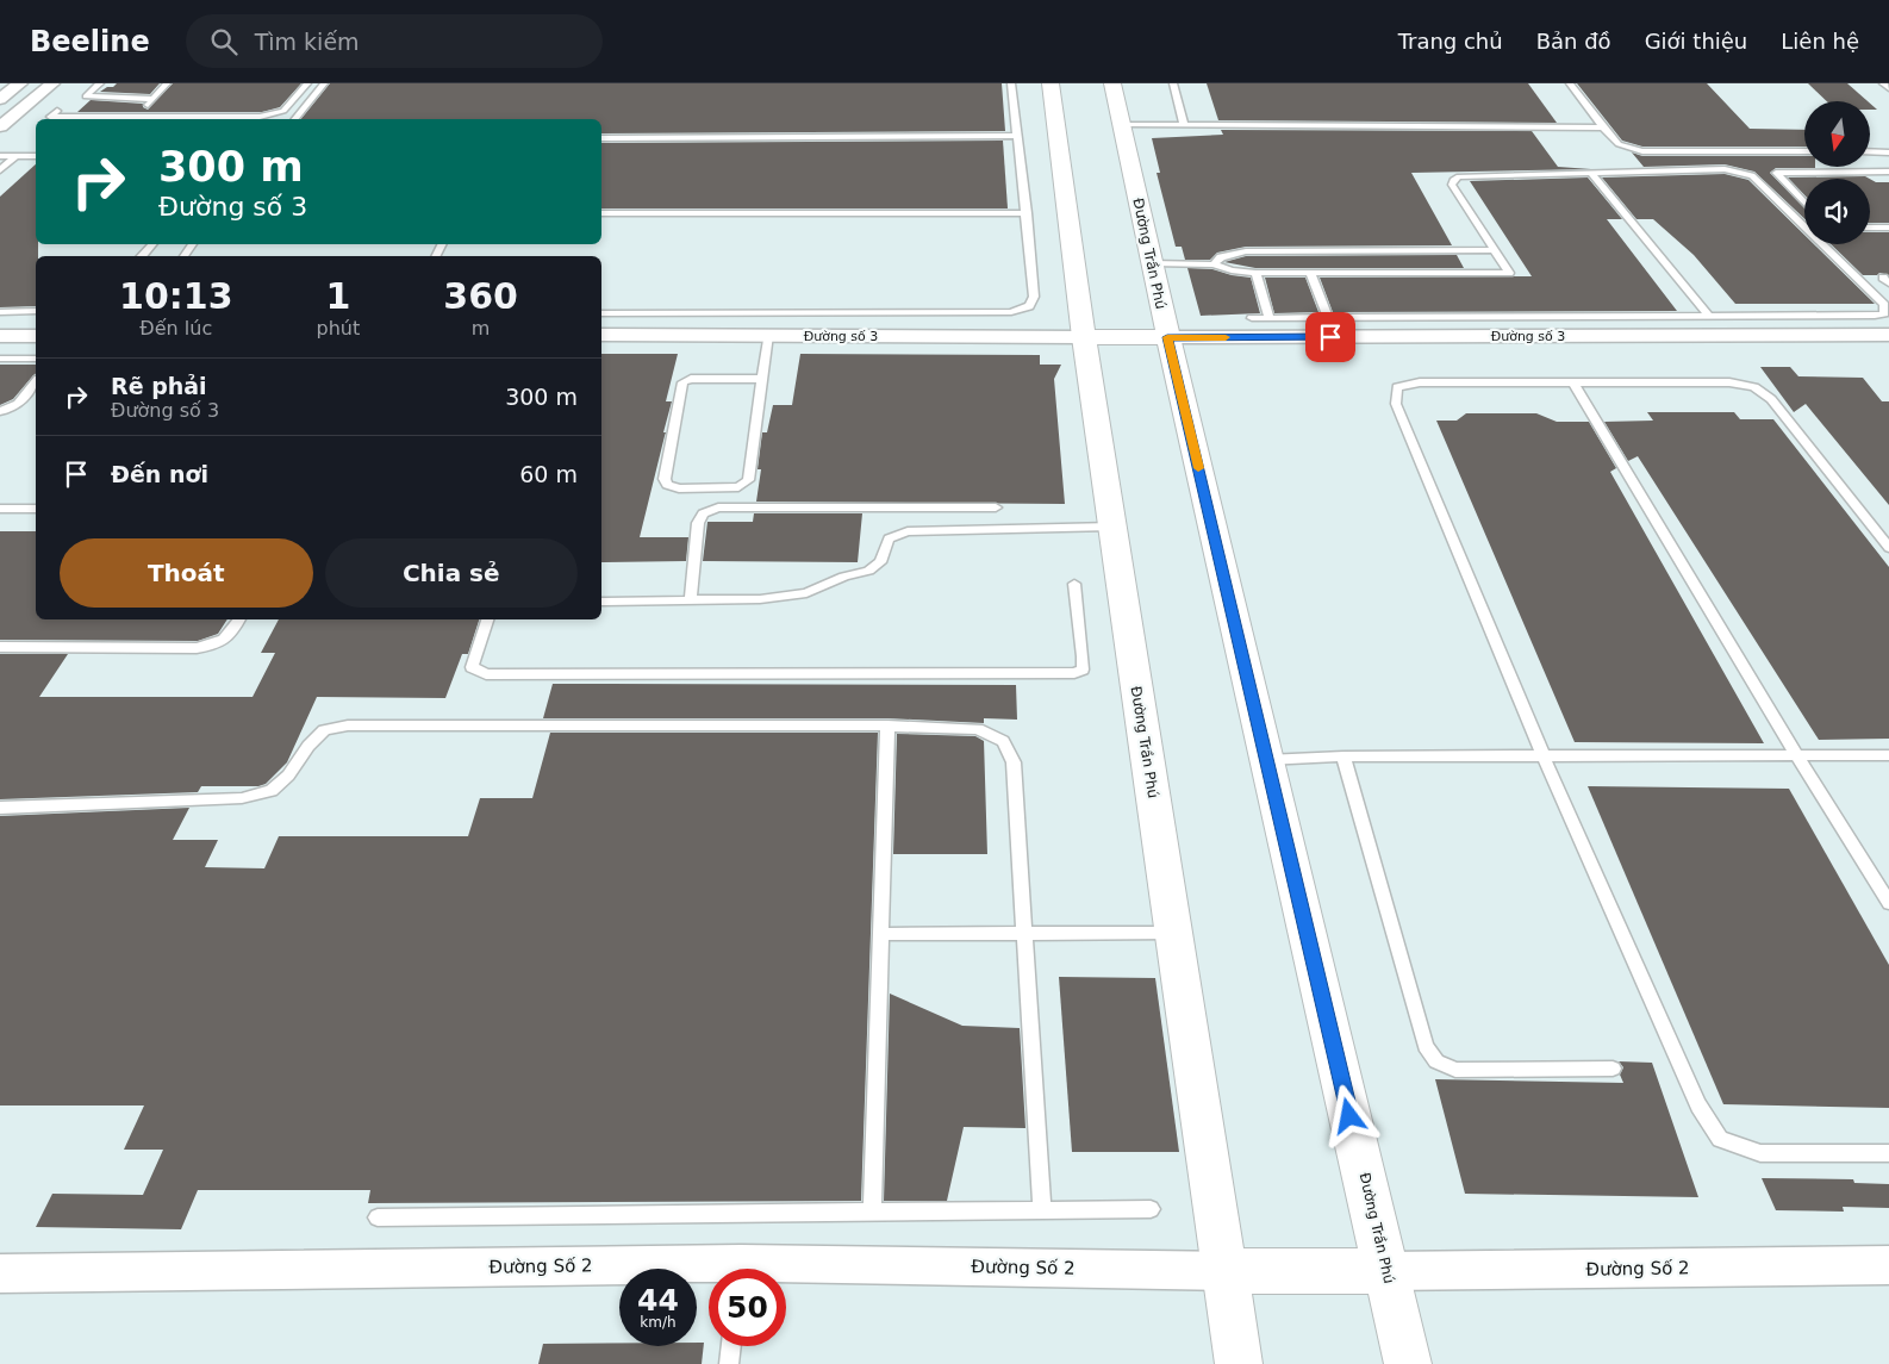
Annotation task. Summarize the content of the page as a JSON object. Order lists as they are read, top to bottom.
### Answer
{
  "streets": {
    "main road": ["Đường Trần Phú"],
    "street": ["Đường số 3", "Đường Số 2"]
  },
  "crossings": [
    ["Đường Trần Phú", "Đường số 3"],
    ["Đường Trần Phú", "Đường Số 2"]
  ],
  "north": "bottom",
  "page": {
    "header": "Beeline",
    "search": "Tìm kiếm",
    "nav": [
      "Trang chủ",
      "Bản đồ",
      "Giới thiệu",
      "Liên hệ"
    ],
    "turn": ["300 m", "Đường số 3"],
    "eta": [
      "10:13",
      "Đến lúc",
      "1",
      "phút",
      "360",
      "m"
    ],
    "list": [
      {
        "name": "Rẽ phải",
        "note": "Đường số 3",
        "value": "300 m"
      },
      {
        "name": "Đến nơi",
        "value": "60 m"
      }
    ],
    "buttons": ["Thoát", "Chia sẻ"],
    "speed": "44 km/h",
    "limit": "50"
  }
}
